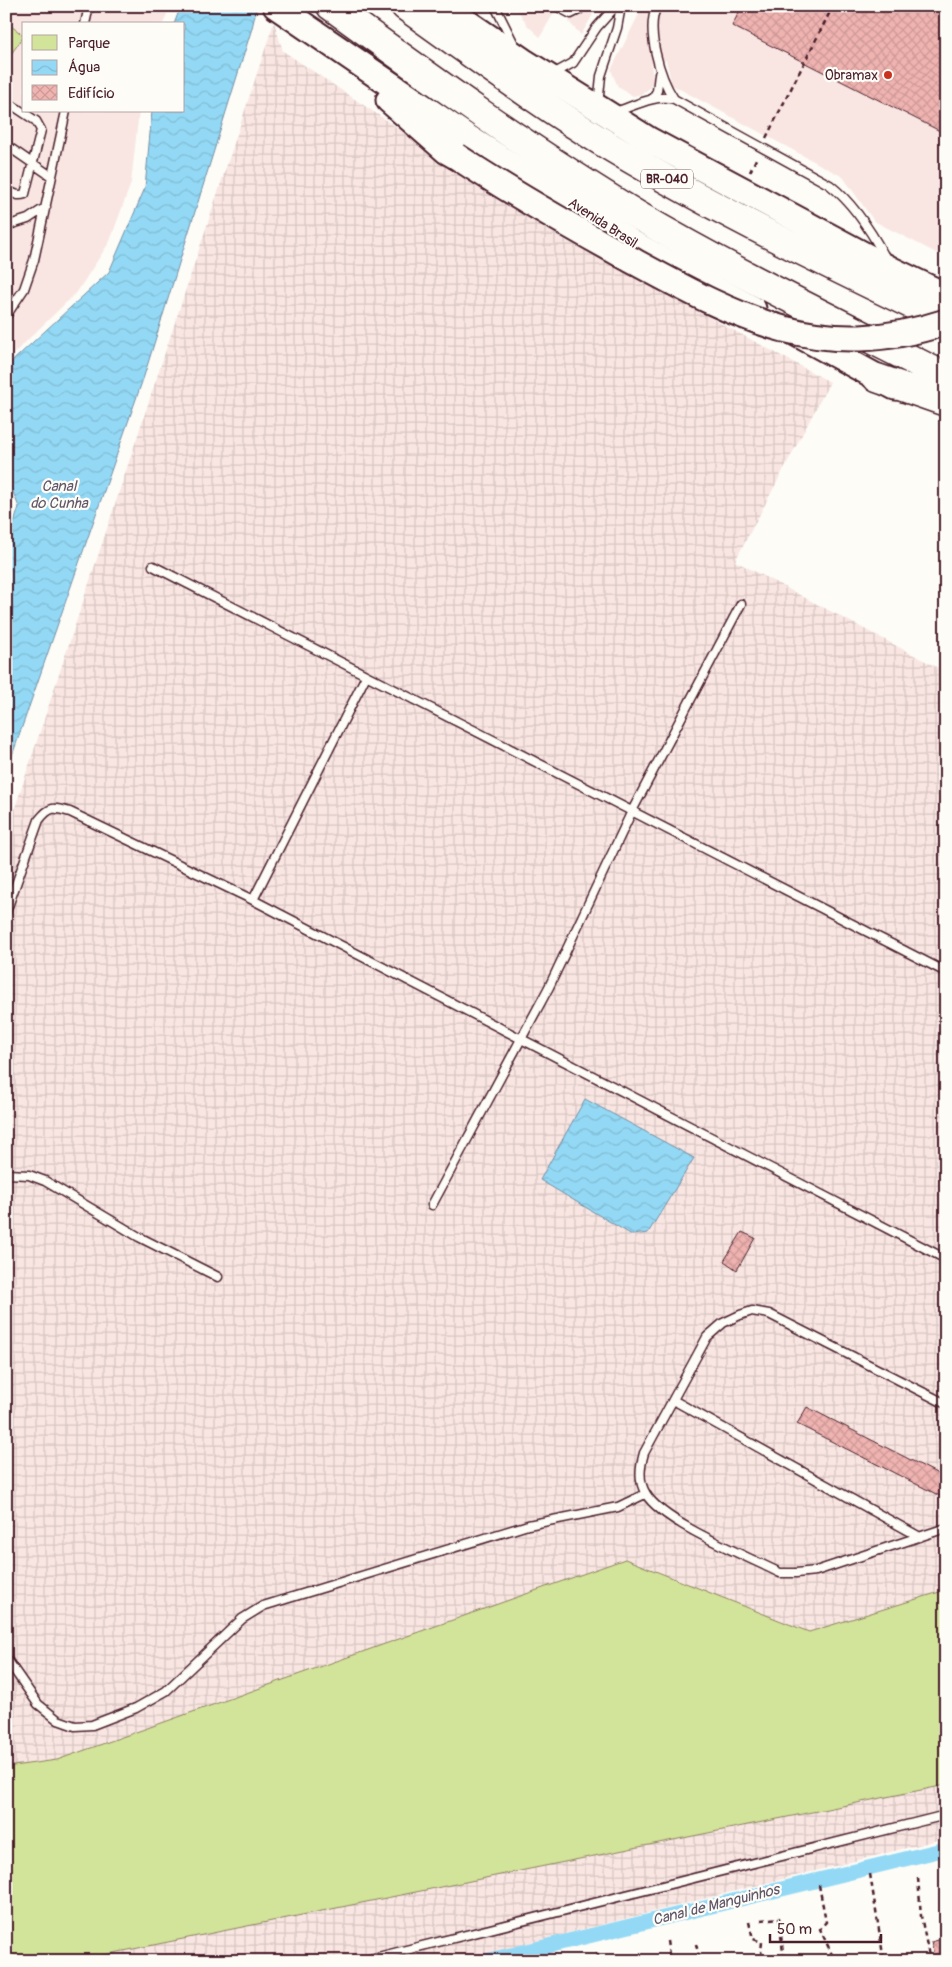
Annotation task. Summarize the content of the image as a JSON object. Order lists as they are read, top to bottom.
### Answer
{
  "streets": {
    "highway": ["BR-040", "Avenida Brasil"]
  },
  "water": ["Canal do Cunha", "Canal de Manguinhos"],
  "places": ["Obramax"],
  "legend": ["Parque", "Água", "Edifício"],
  "scale_bar": "50 m"
}
